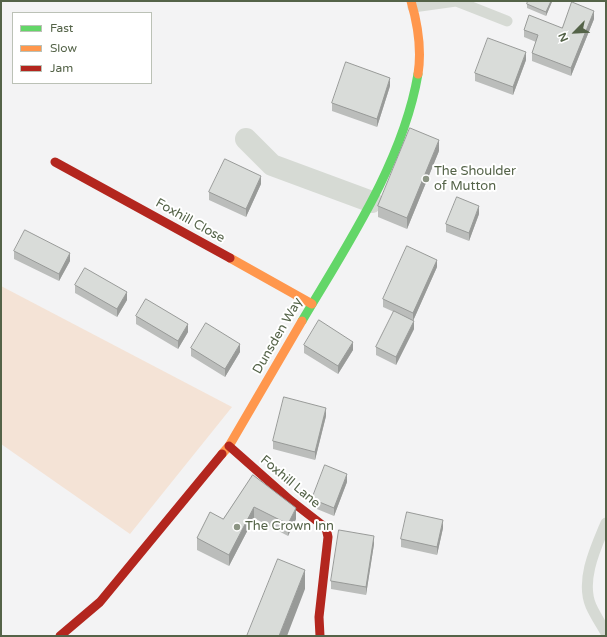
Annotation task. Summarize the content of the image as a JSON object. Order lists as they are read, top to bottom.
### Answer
{
  "streets": {
    "street": ["Foxhill Close", "Dunsden Way", "Foxhill Lane"]
  },
  "crossings": [
    ["Foxhill Close", "Dunsden Way"],
    ["Dunsden Way", "Foxhill Lane"]
  ],
  "places": ["The Shoulder of Mutton", "The Crown Inn"],
  "legend": ["Fast", "Slow", "Jam"],
  "north": "bottom left"
}
